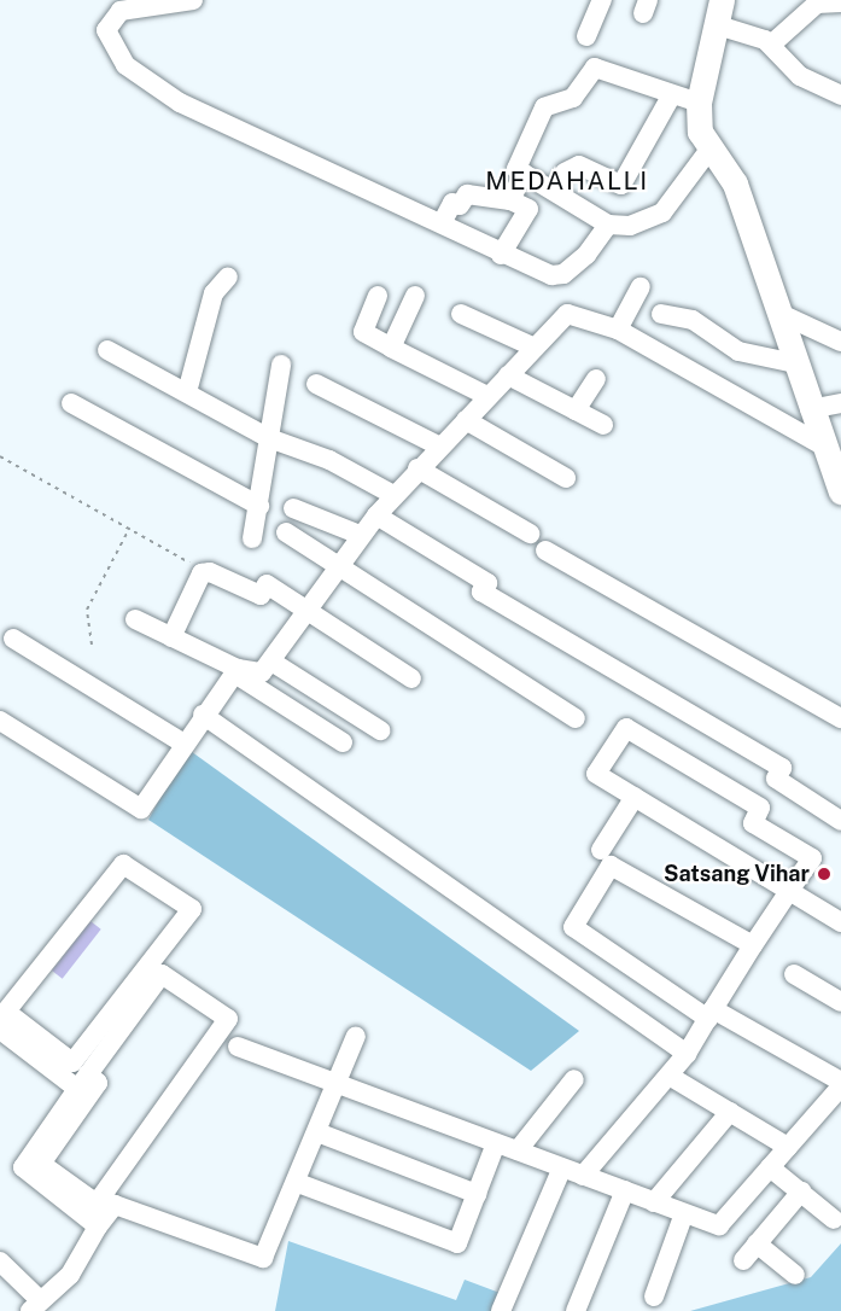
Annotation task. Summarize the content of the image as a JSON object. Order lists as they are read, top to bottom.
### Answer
{
  "districts": ["MEDAHALLI"],
  "places": ["Satsang Vihar"]
}
